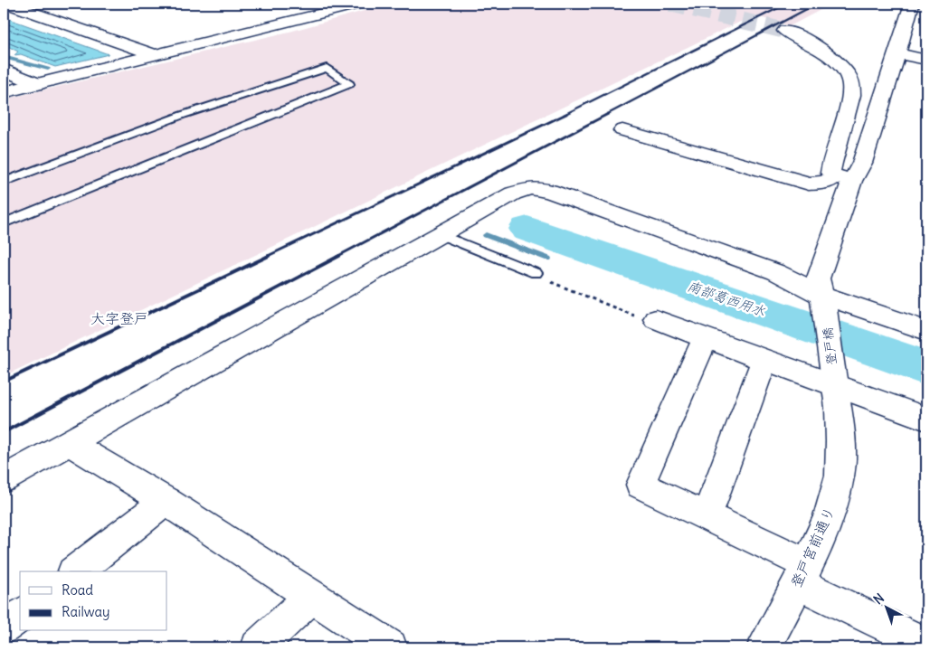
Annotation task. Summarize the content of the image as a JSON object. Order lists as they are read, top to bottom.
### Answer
{
  "streets": {
    "street": ["登戸橋", "登戸宮前通り"]
  },
  "crossings": [
    ["登戸橋", "登戸宮前通り"]
  ],
  "districts": ["大字登戸"],
  "water": ["南部葛西用水"],
  "legend": ["Road", "Railway"],
  "north": "top left"
}
